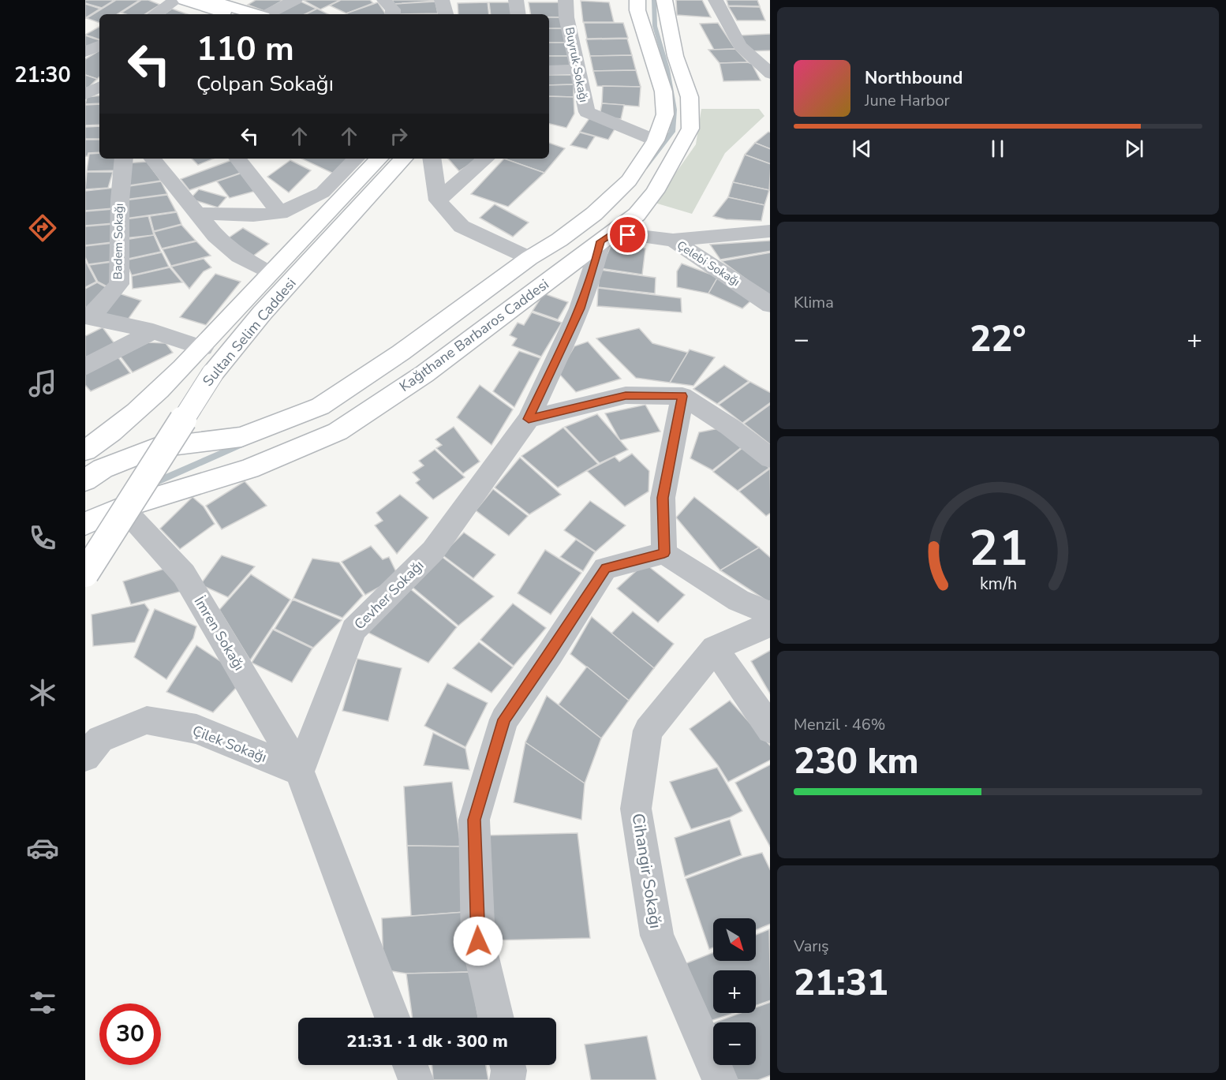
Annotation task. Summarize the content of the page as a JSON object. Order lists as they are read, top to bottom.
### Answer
{
  "streets": {
    "main road": ["Sultan Selim Caddesi", "Kağıthane Barbaros Caddesi"],
    "street": [
      "Buyruk Sokağı",
      "Badem Sokağı",
      "Çelebi Sokağı",
      "Cevher Sokağı",
      "İmren Sokağı",
      "Çilek Sokağı",
      "Cihangir Sokağı"
    ]
  },
  "crossings": [
    ["Buyruk Sokağı", "Kağıthane Barbaros Caddesi"],
    ["Çelebi Sokağı", "Kağıthane Barbaros Caddesi"],
    ["Çelebi Sokağı", "Cevher Sokağı"],
    ["Kağıthane Barbaros Caddesi", "Cevher Sokağı"],
    ["Kağıthane Barbaros Caddesi", "İmren Sokağı"],
    ["Cevher Sokağı", "İmren Sokağı"],
    ["Cevher Sokağı", "Çilek Sokağı"],
    ["İmren Sokağı", "Çilek Sokağı"]
  ],
  "north": "bottom right",
  "page": {
    "tabs": "21:30",
    "turn": ["110 m", "Çolpan Sokağı"],
    "song": ["Northbound", "June Harbor"],
    "tile": [
      "Klima",
      ["Menzil · 46%", "230 km"],
      ["Varış", "21:31"]
    ],
    "heat": ["−", "22°", "+"],
    "map_buttons": ["+", "−"],
    "limit": "30",
    "trip": "21:31 · 1 dk · 300 m",
    "gauge": ["21", "km/h"]
  }
}
